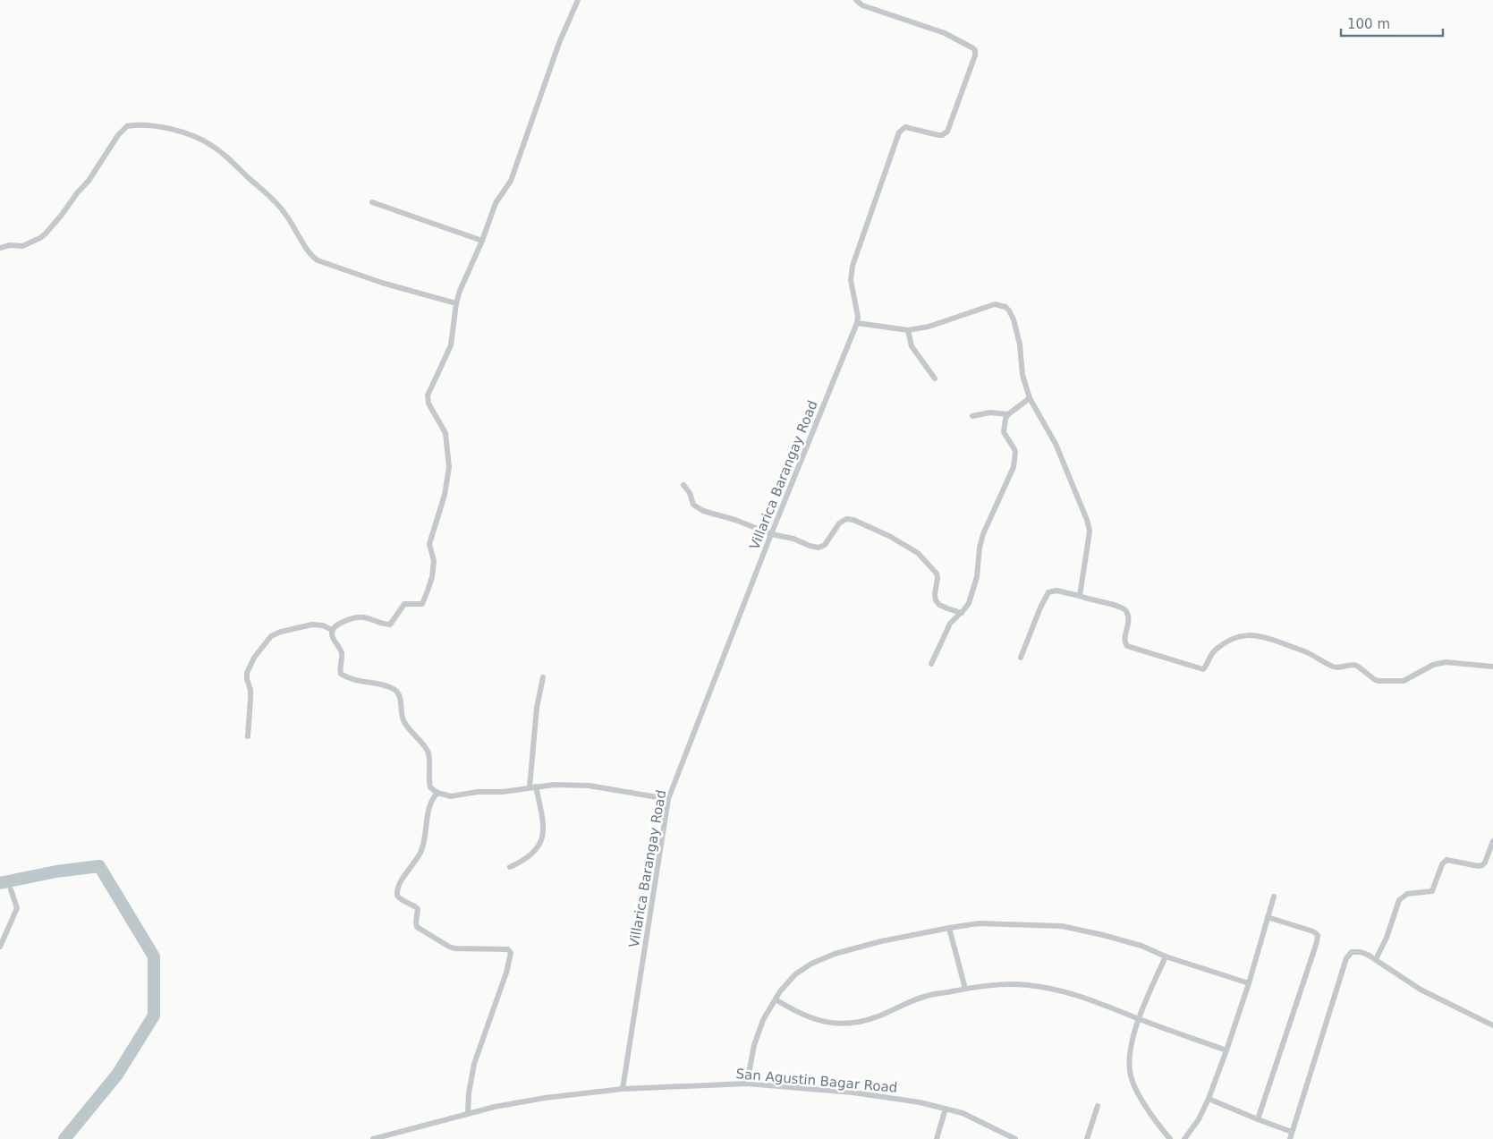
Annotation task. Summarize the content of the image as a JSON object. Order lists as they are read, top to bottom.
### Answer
{
  "streets": {
    "street": ["Villarica Barangay Road", "San Agustin Bagar Road"]
  },
  "crossings": [
    ["Villarica Barangay Road", "San Agustin Bagar Road"]
  ],
  "scale_bar": "100 m"
}
